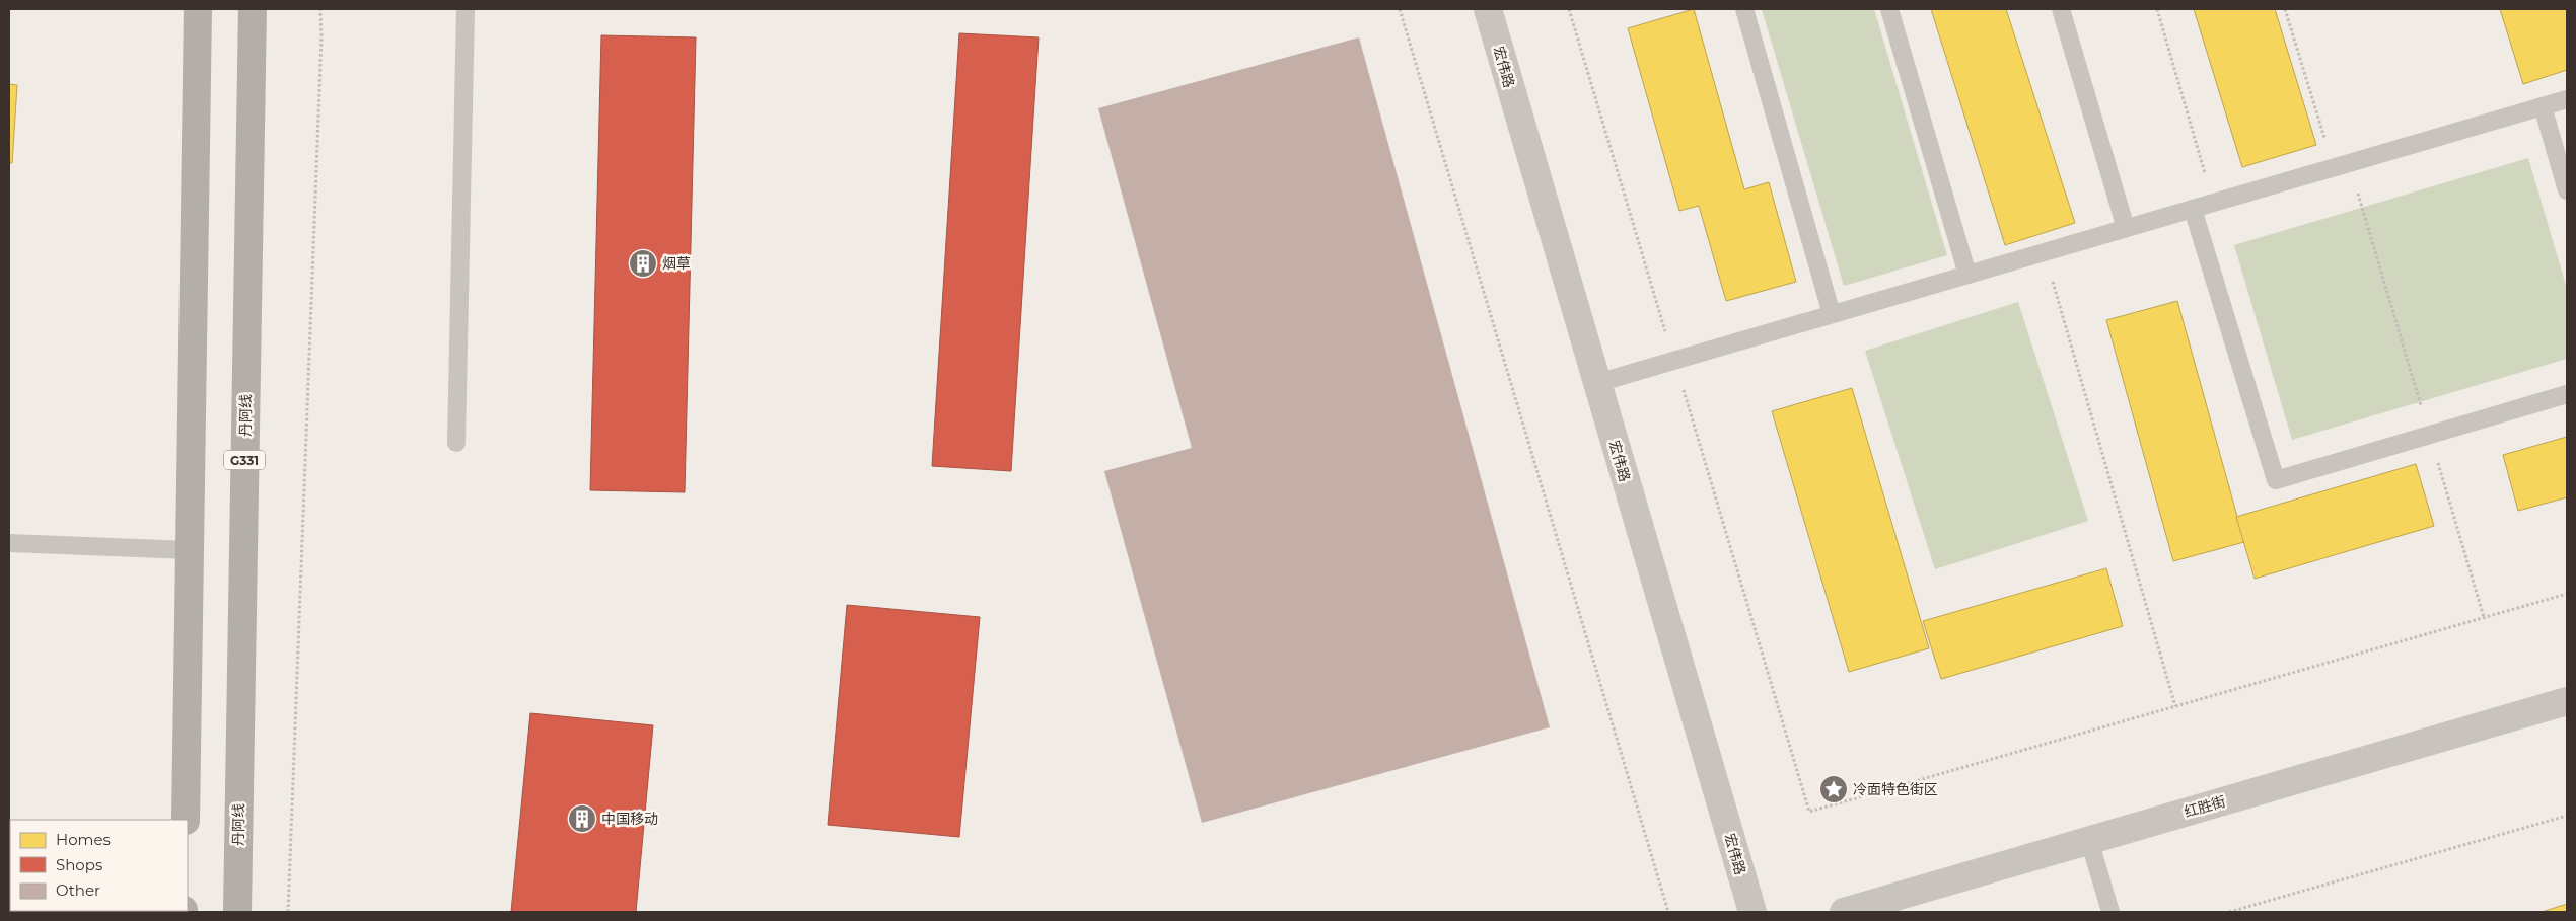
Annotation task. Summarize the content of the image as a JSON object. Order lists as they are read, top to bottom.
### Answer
{
  "streets": {
    "highway": ["丹阿线", "G331"],
    "street": ["宏伟路", "红胜街"]
  },
  "places": {
    "building": ["烟草", "中国移动"],
    "place": ["冷面特色街区"]
  },
  "legend": ["Homes", "Shops", "Other"]
}
